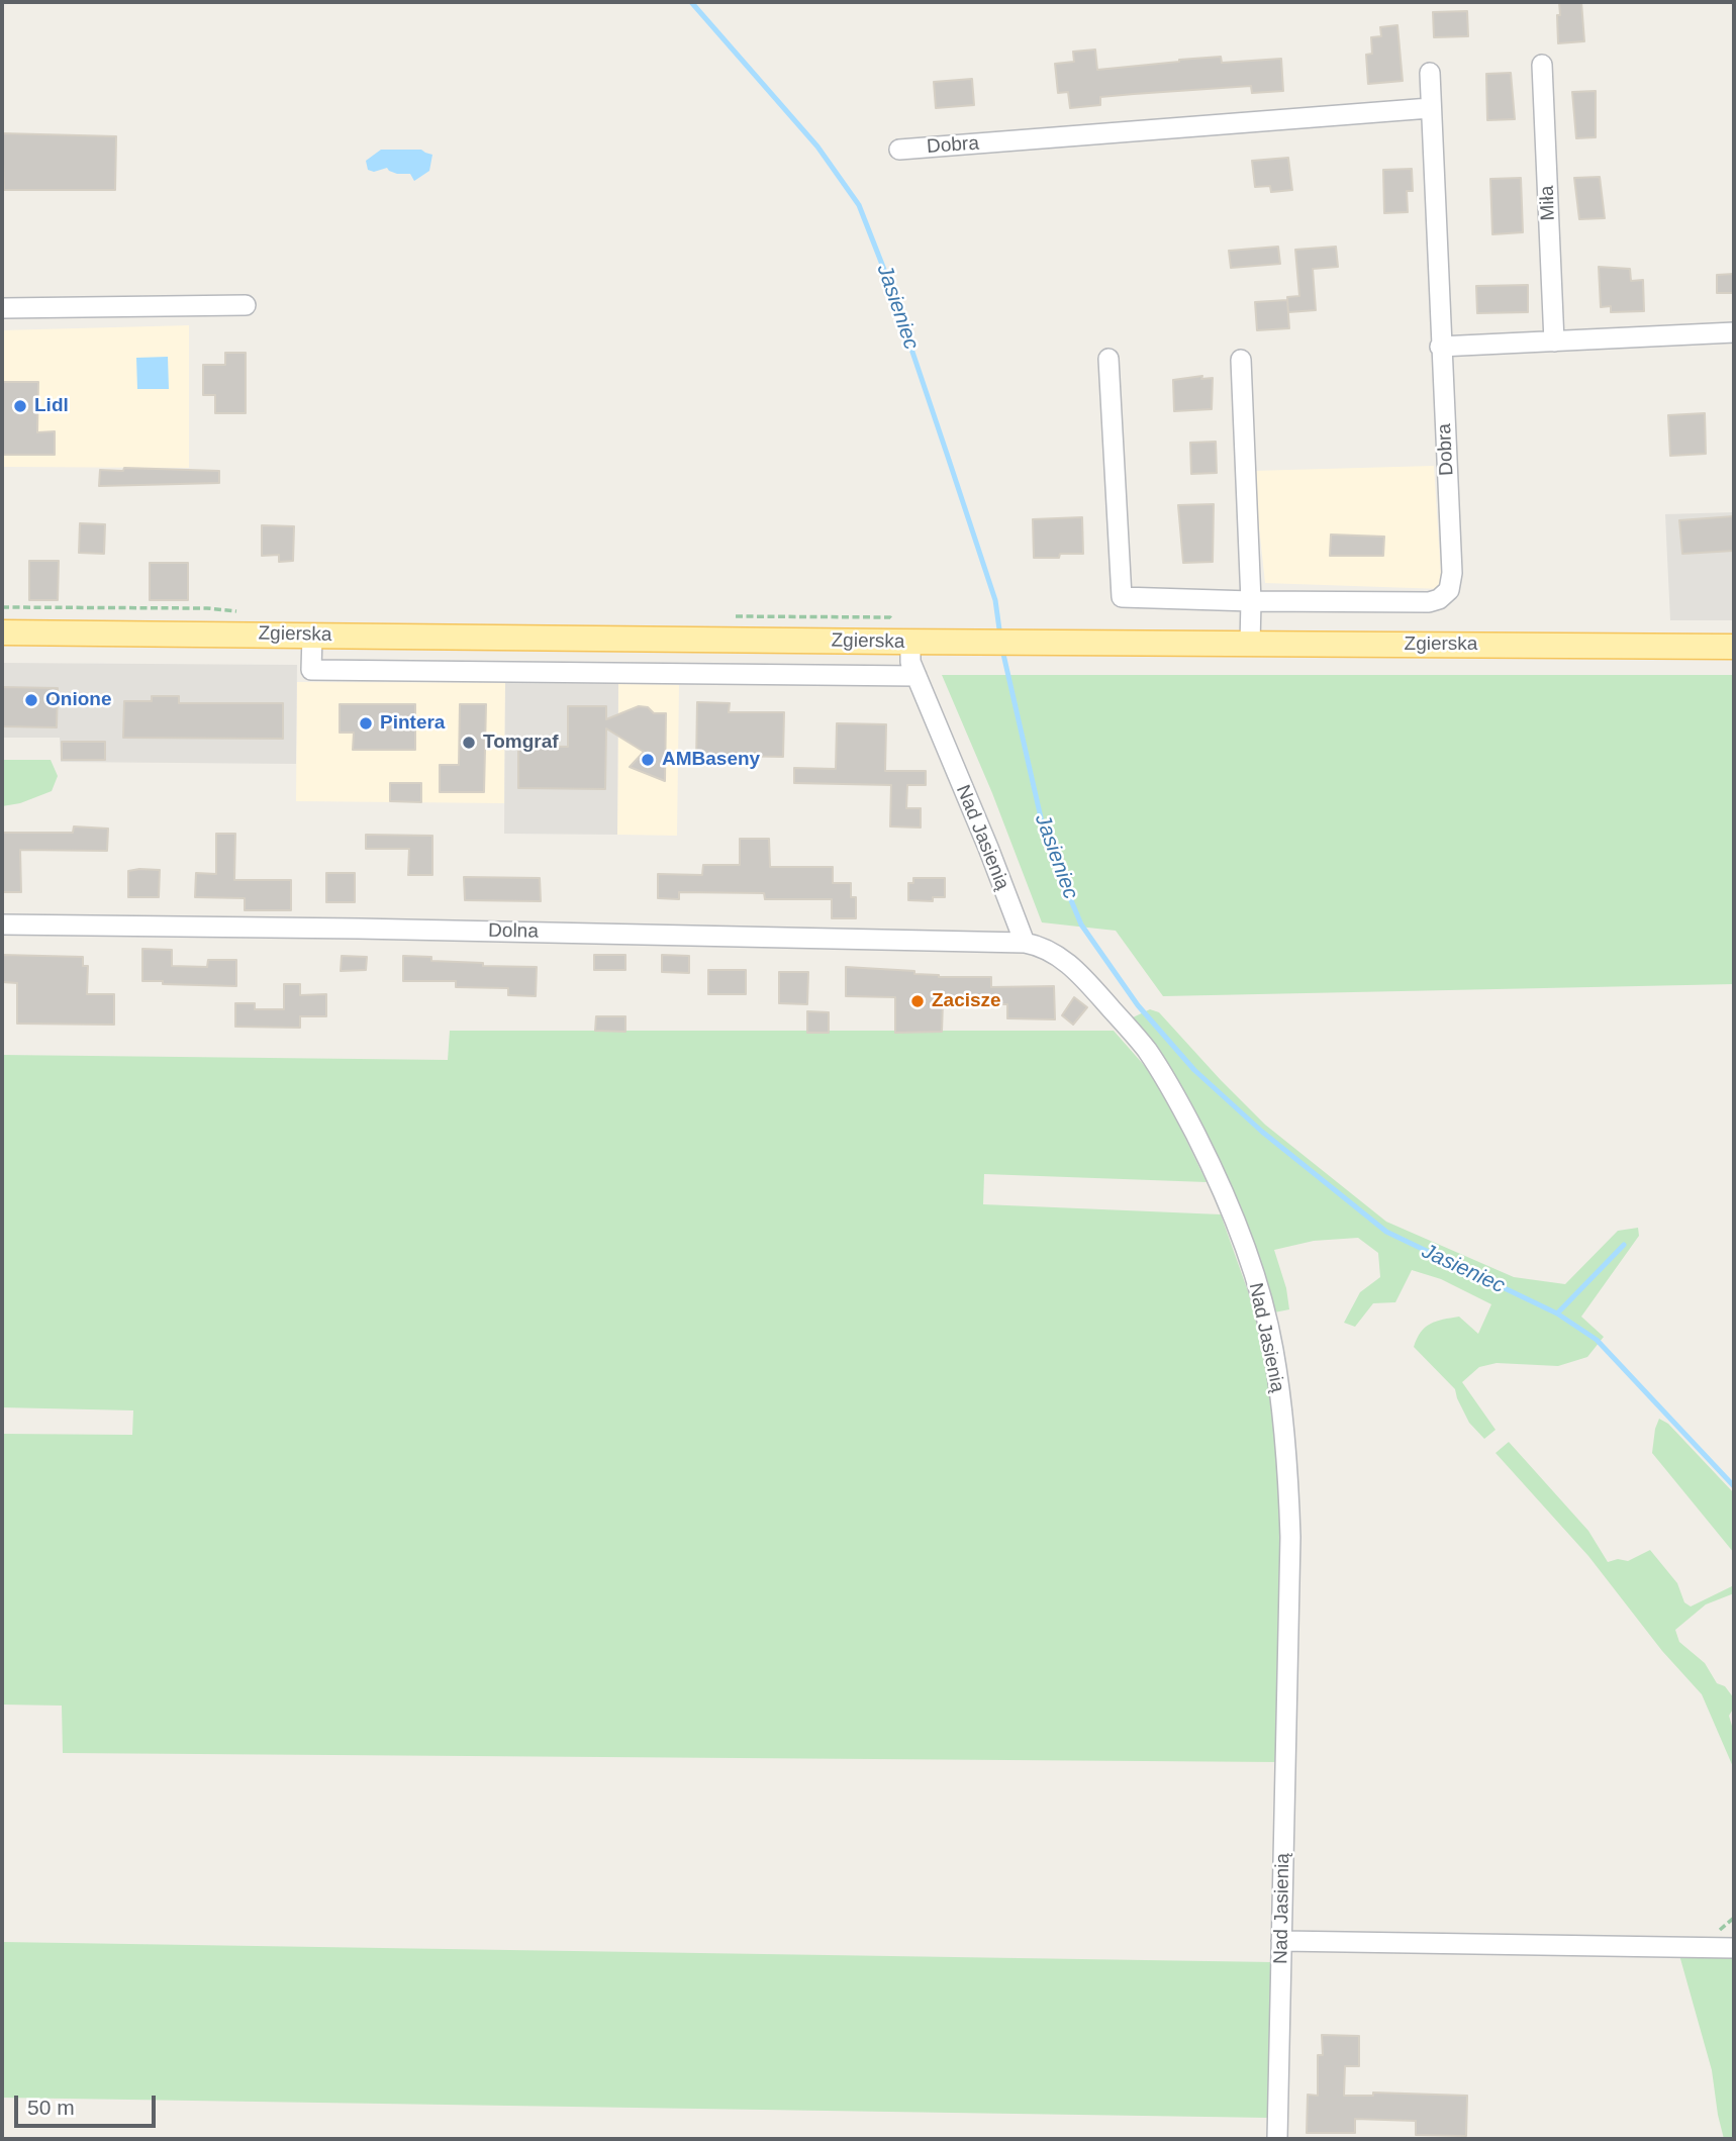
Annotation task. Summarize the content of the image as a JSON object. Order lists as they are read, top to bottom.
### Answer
{
  "streets": {
    "main road": ["Zgierska"],
    "street": [
      "Dobra",
      "Miła",
      "Nad Jasienią",
      "Dolna"
    ]
  },
  "crossings": [
    ["Zgierska", "Nad Jasienią"],
    ["Nad Jasienią", "Dolna"]
  ],
  "water": ["Jasieniec"],
  "places": [
    "Lidl",
    "Onione",
    "Pintera",
    "Tomgraf",
    "AMBaseny",
    "Zacisze"
  ],
  "scale_bar": "50 m"
}
